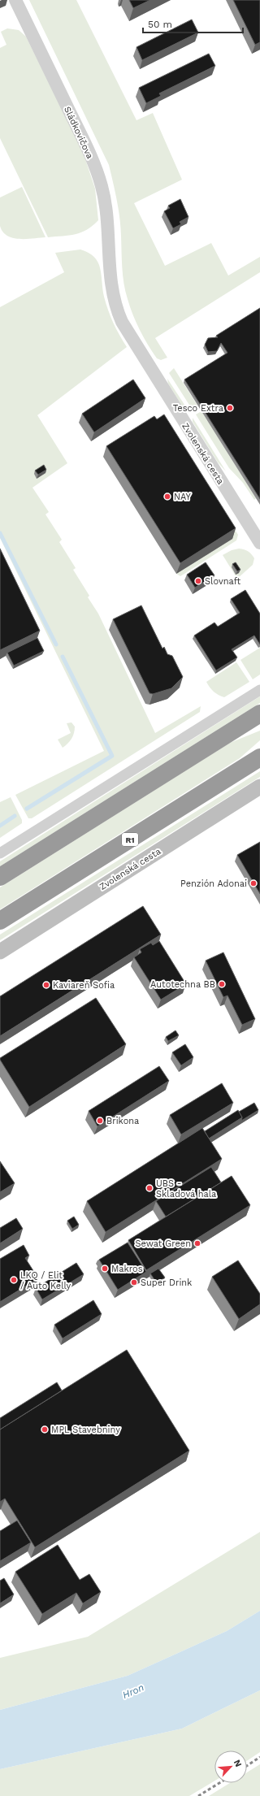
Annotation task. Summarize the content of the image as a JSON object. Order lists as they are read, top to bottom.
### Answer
{
  "streets": {
    "highway": ["R1"],
    "main road": ["Zvolenská cesta"],
    "street": ["Sládkovičova"]
  },
  "crossings": [
    ["Sládkovičova", "Zvolenská cesta"]
  ],
  "water": ["Hron"],
  "places": [
    "Tesco Extra",
    "NAY",
    "Slovnaft",
    "Penzión Adonai",
    "Autotechna BB",
    "Kaviareň Sofia",
    "Brikona",
    "UBS - Skladová hala",
    "Sewat Green",
    "Makros",
    "LKQ / Elit / Auto Kelly",
    "Super Drink",
    "MPL Stavebniny"
  ],
  "scale_bar": "50 m",
  "north": "top right"
}
